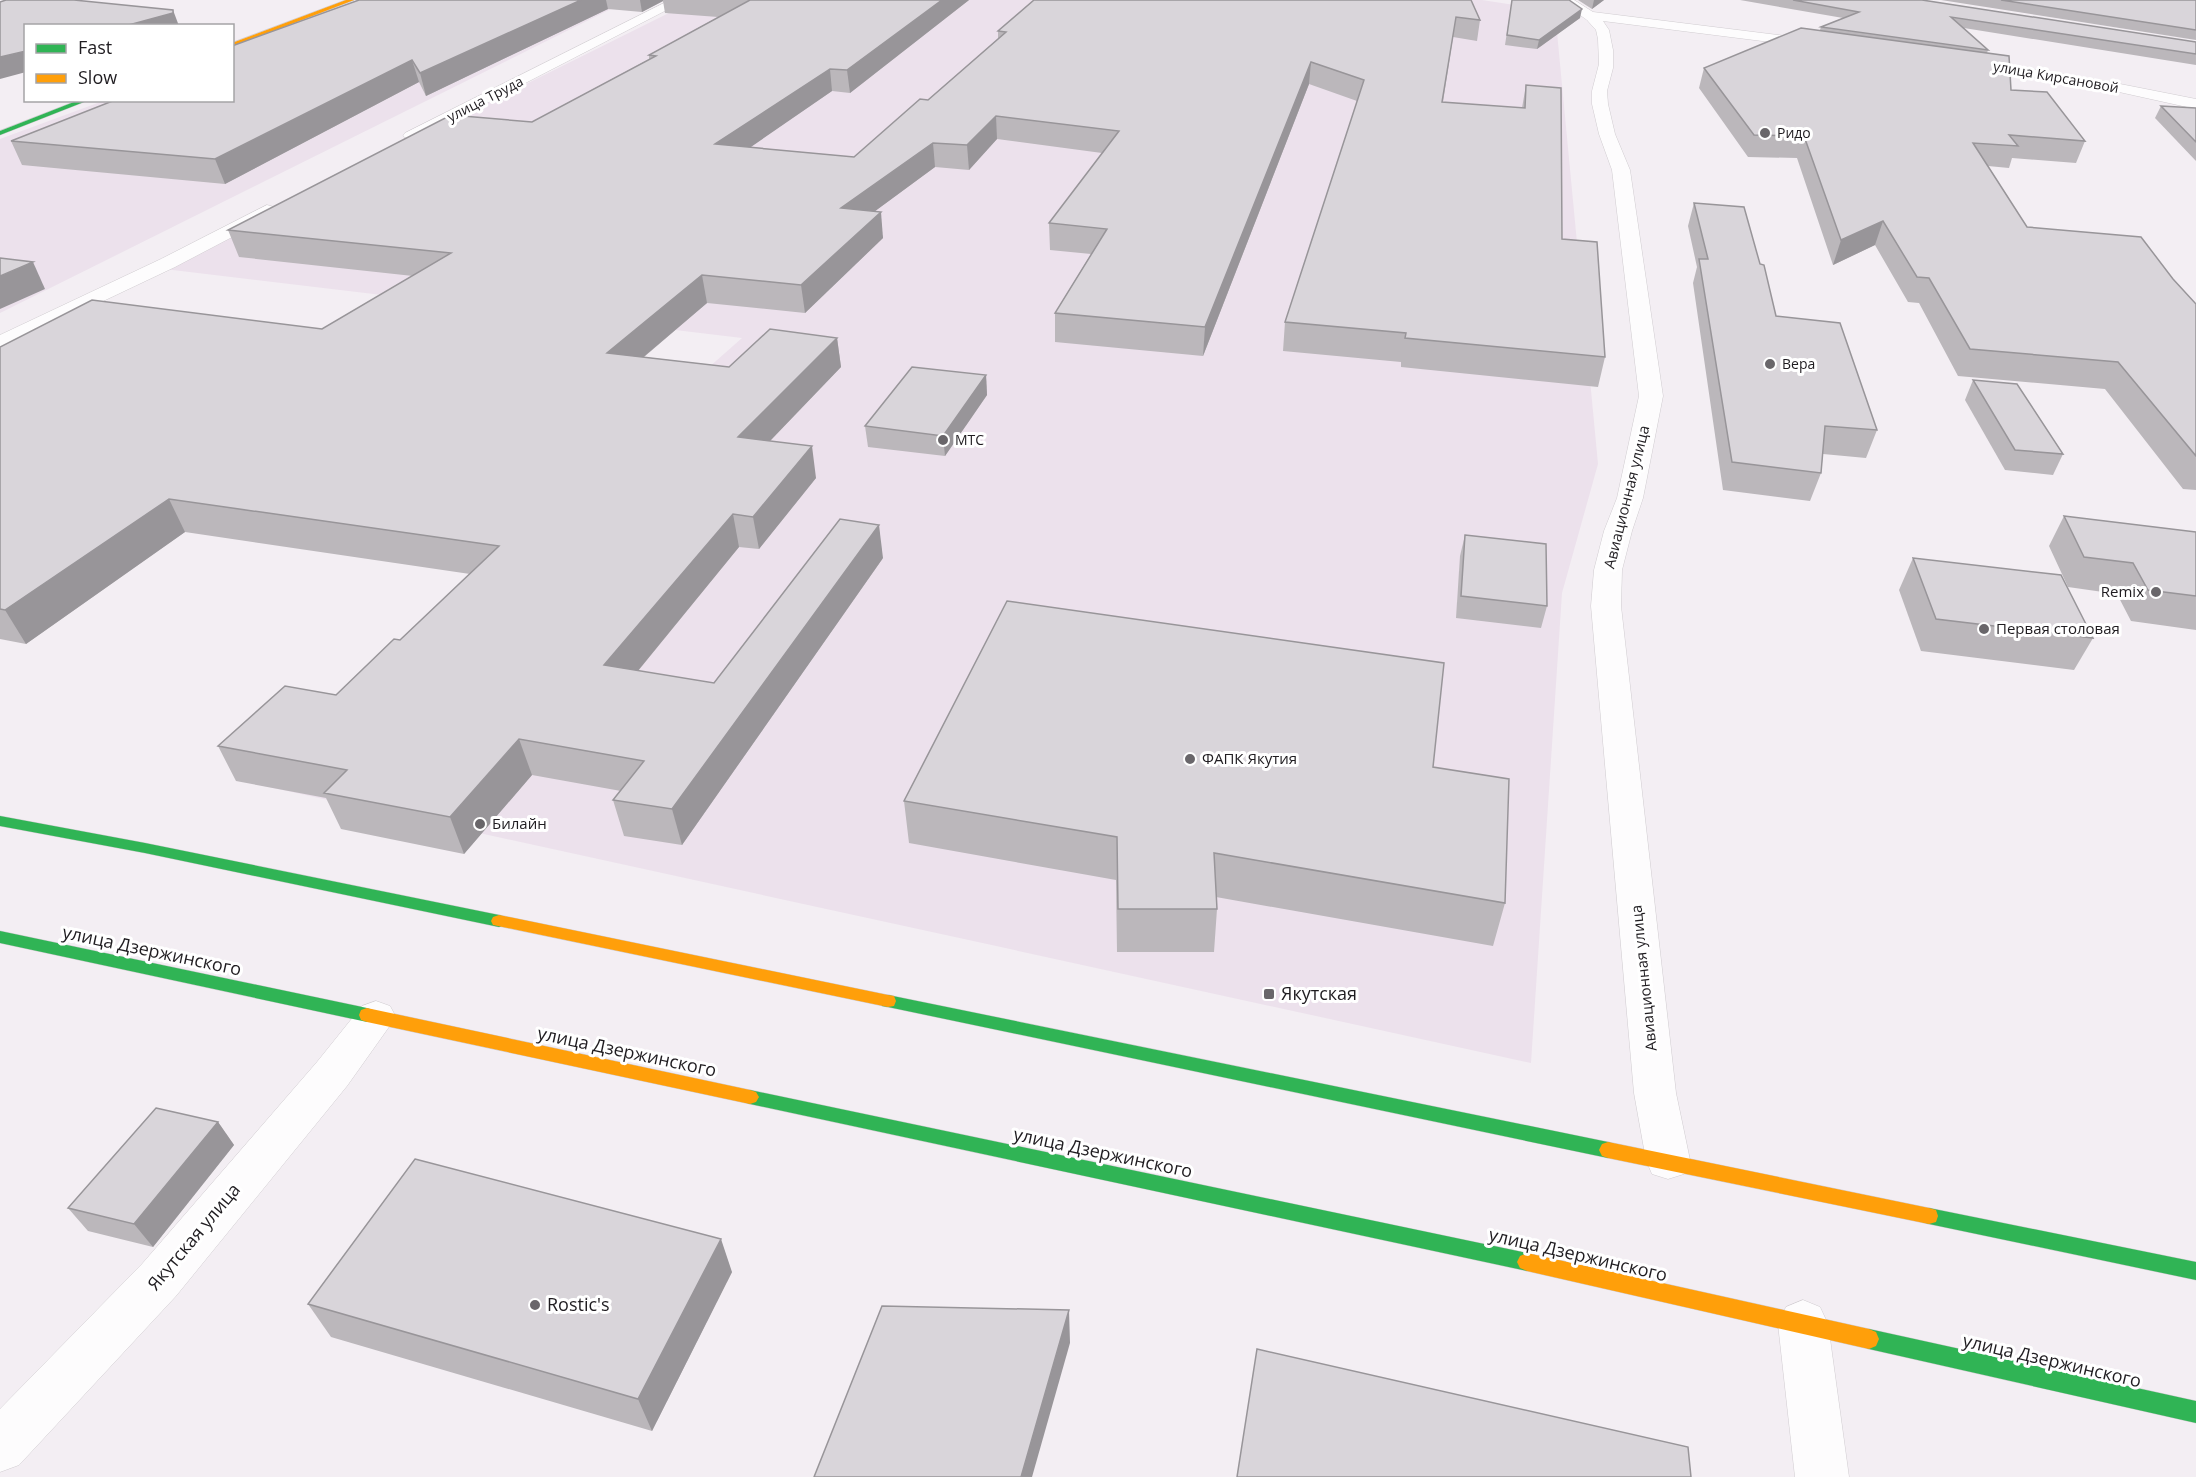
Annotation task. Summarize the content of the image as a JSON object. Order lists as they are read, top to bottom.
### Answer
{
  "streets": {
    "main road": ["улица Дзержинского"],
    "street": [
      "улица Кирсановой",
      "улица Труда",
      "Авиационная улица",
      "Якутская улица"
    ]
  },
  "crossings": [
    ["улица Дзержинского", "Якутская улица"]
  ],
  "places": {
    "other": [
      "Ридо",
      "Вера",
      "МТС",
      "Remix",
      "Первая столовая",
      "ФАПК Якутия",
      "Билайн",
      "Rostic's"
    ],
    "transit": ["Якутская"]
  },
  "legend": ["Fast", "Slow"]
}
